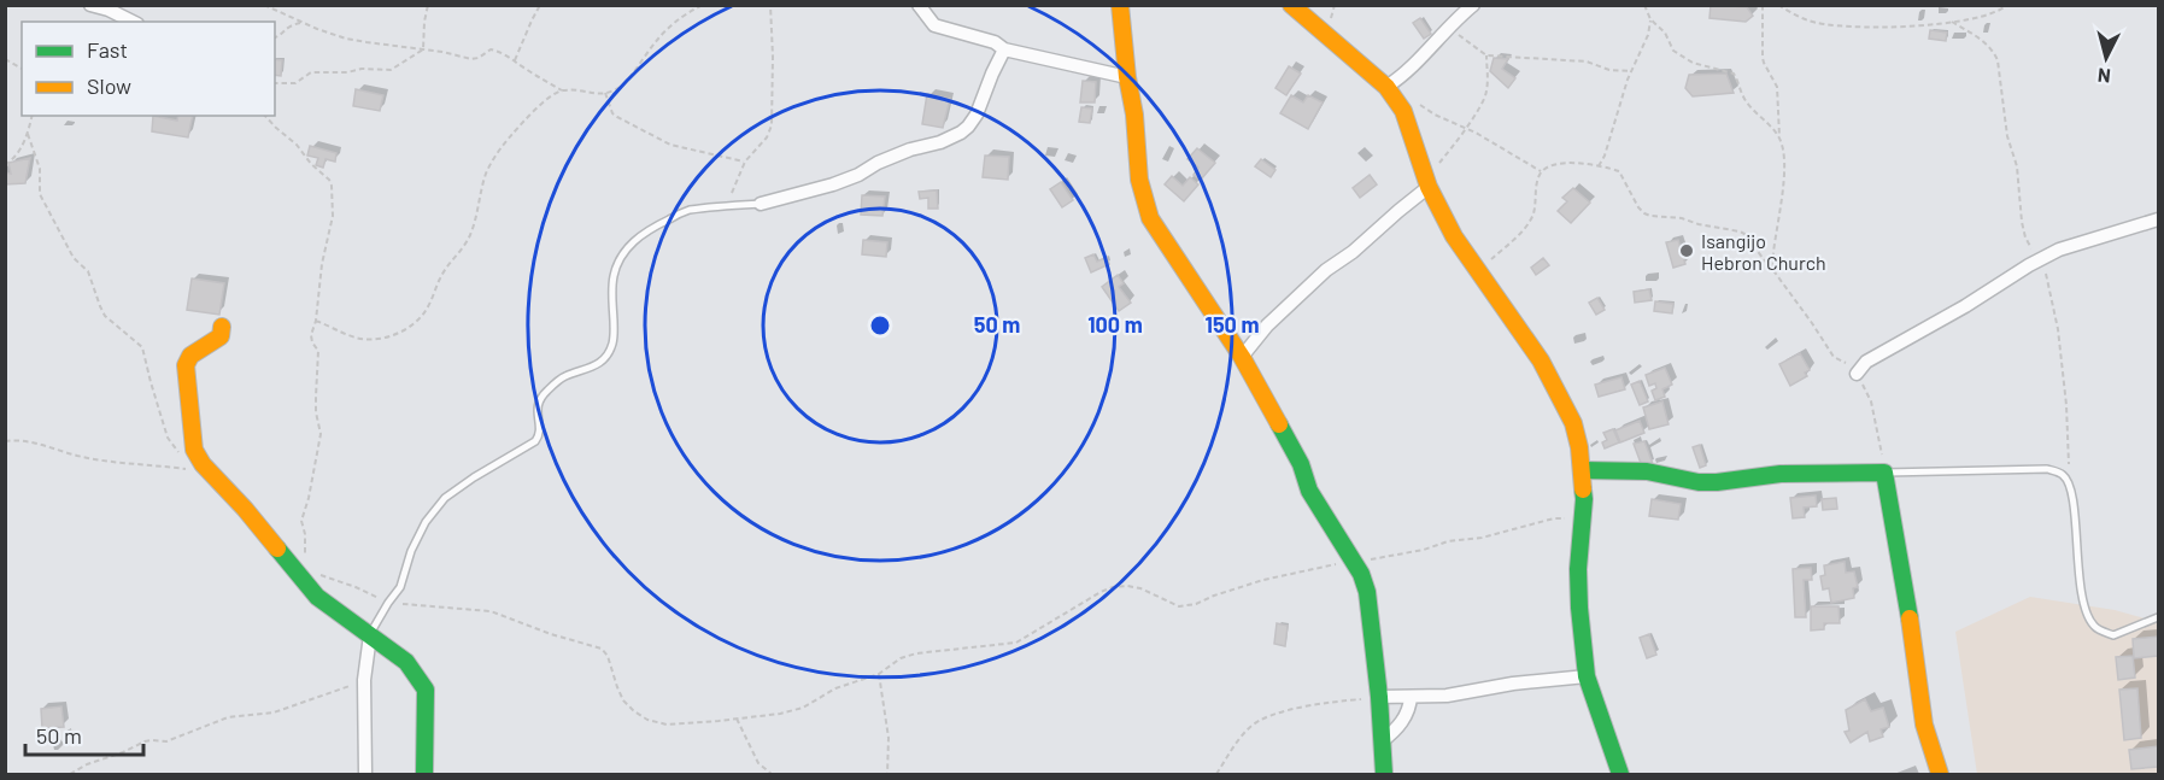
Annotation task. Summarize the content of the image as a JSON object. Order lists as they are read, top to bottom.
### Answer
{
  "places": ["Isangijo Hebron Church"],
  "legend": ["Fast", "Slow"],
  "scale_bar": "50 m",
  "north": "bottom",
  "rings": ["50 m", "100 m", "150 m"]
}
